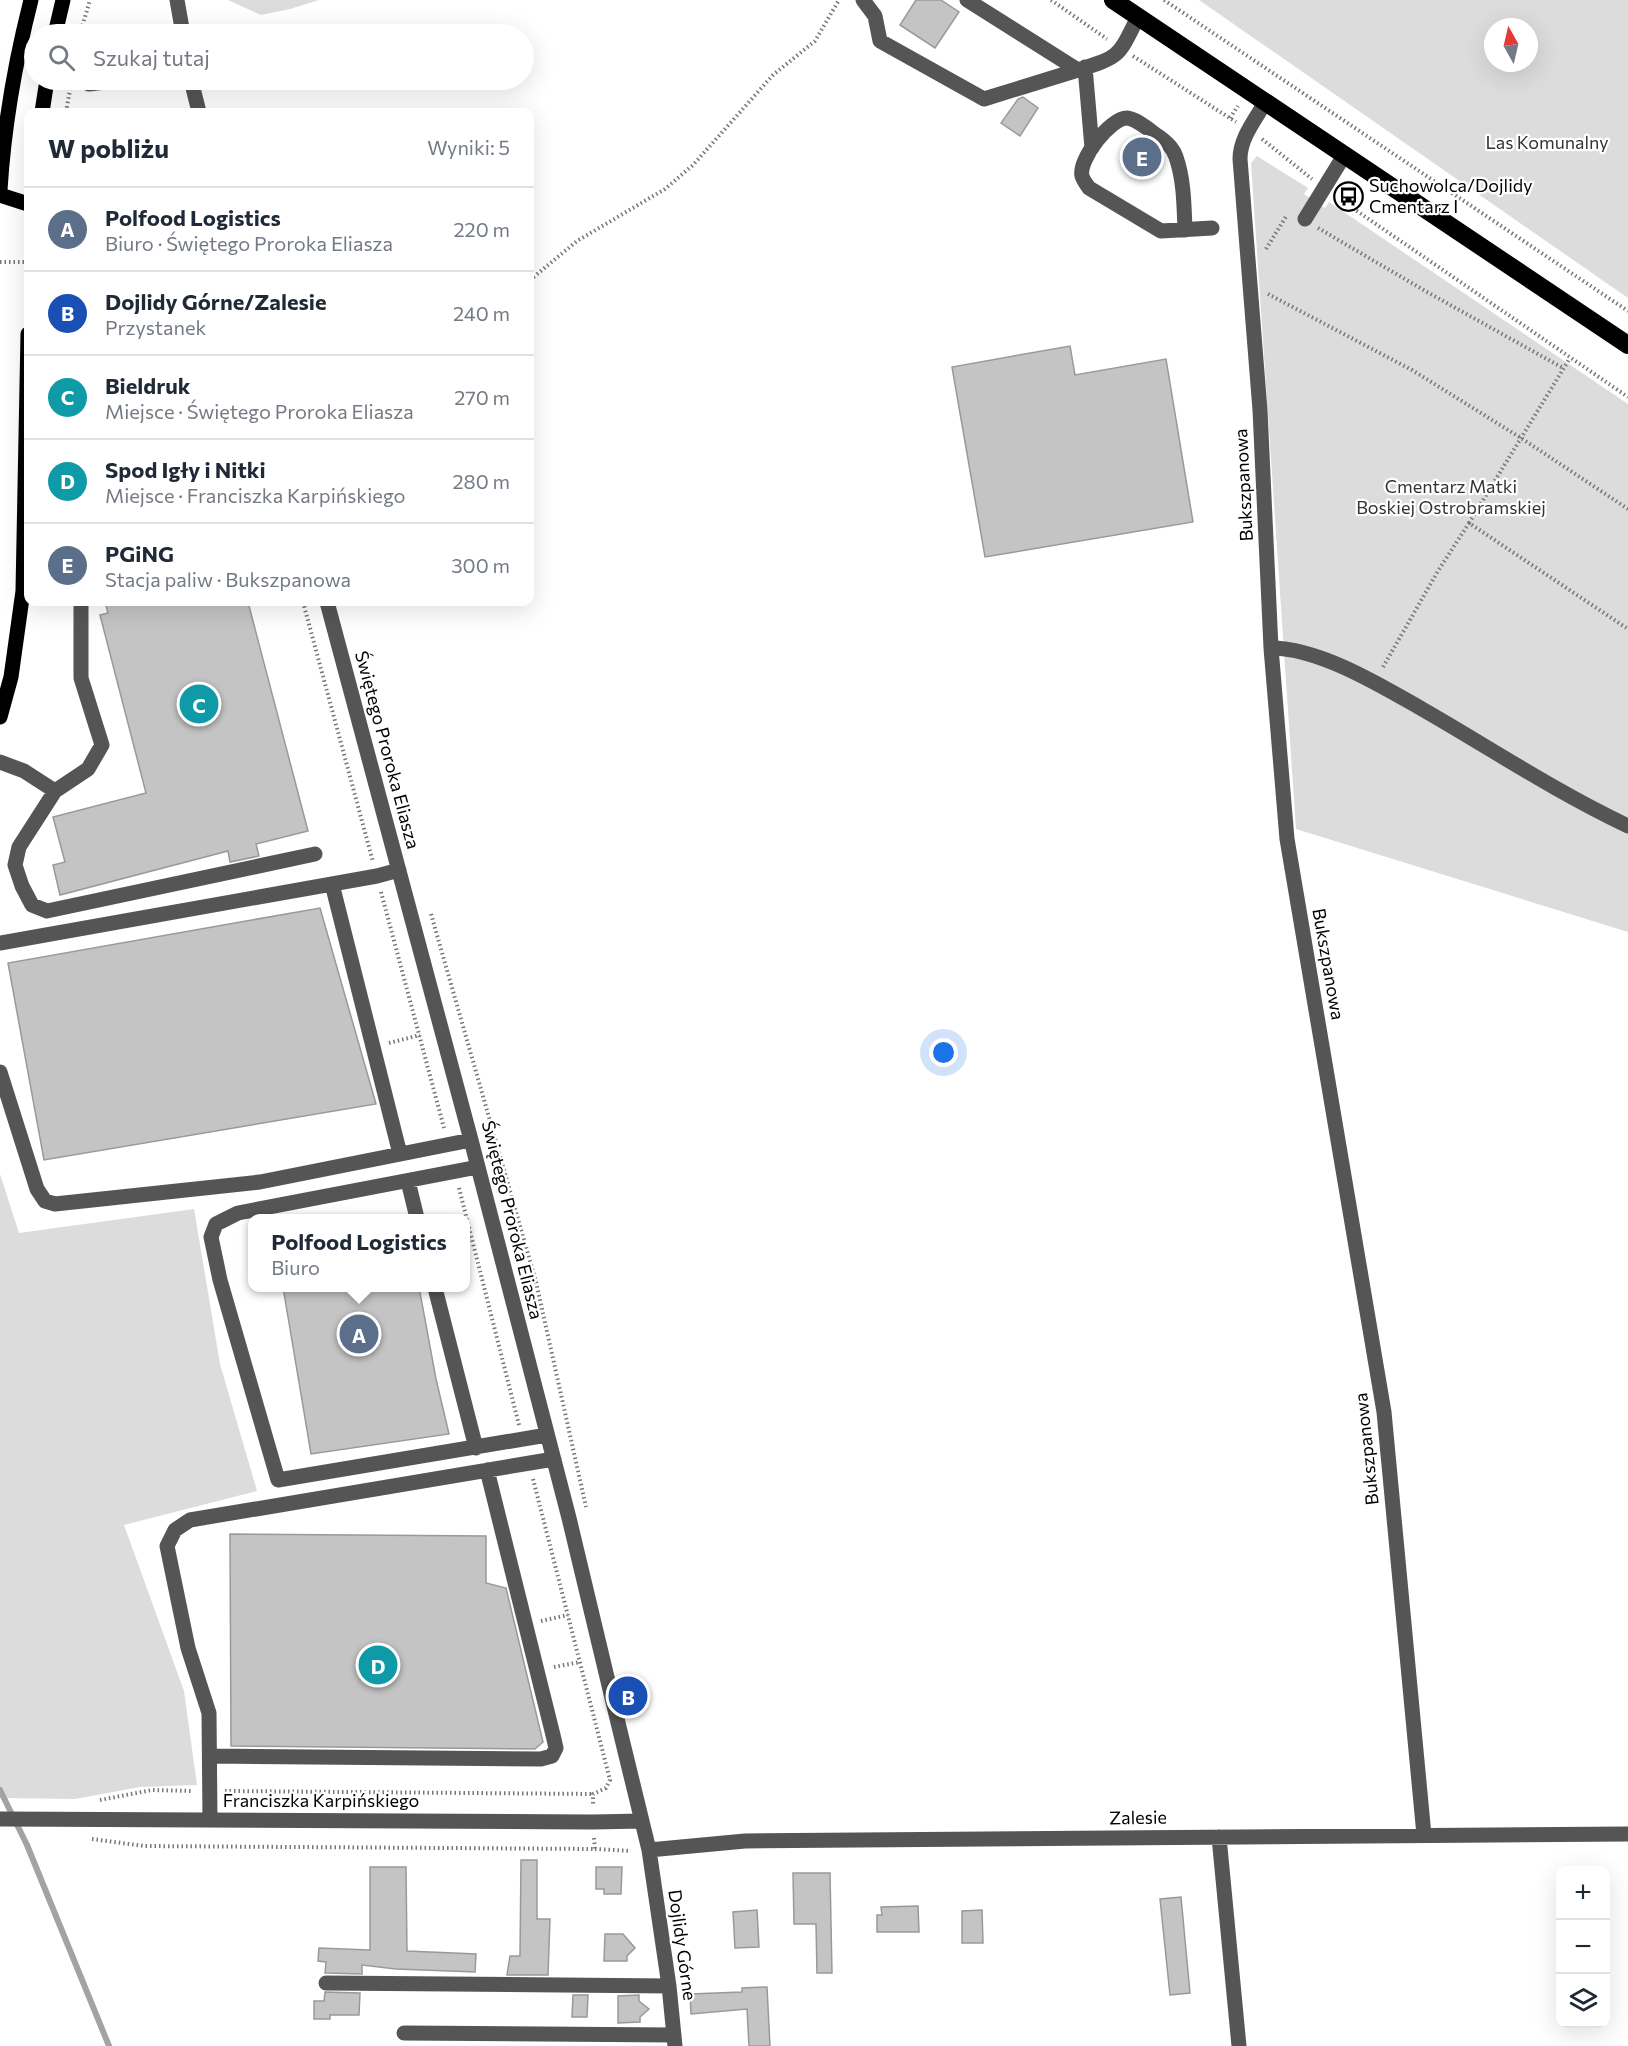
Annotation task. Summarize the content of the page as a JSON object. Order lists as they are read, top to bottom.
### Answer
{
  "streets": {
    "street": [
      "Bukszpanowa",
      "Świętego Proroka Eliasza",
      "Franciszka Karpińskiego",
      "Zalesie",
      "Dojlidy Górne"
    ]
  },
  "crossings": [
    ["Bukszpanowa", "Zalesie"],
    ["Świętego Proroka Eliasza", "Franciszka Karpińskiego"],
    ["Świętego Proroka Eliasza", "Zalesie"],
    ["Świętego Proroka Eliasza", "Dojlidy Górne"],
    ["Zalesie", "Dojlidy Górne"]
  ],
  "parks": ["Las Komunalny", "Cmentarz Matki Boskiej Ostrobramskiej"],
  "places": {
    "bus stop": ["Suchowolca/Dojlidy Cmentarz I"]
  },
  "north": "top",
  "page": {
    "search": "Szukaj tutaj",
    "heading": ["W pobliżu", "Wyniki: 5"],
    "pins": [
      "E",
      "C",
      "A",
      "D",
      "B"
    ],
    "list": [
      {
        "mark": "A",
        "name": "Polfood Logistics",
        "note": "Biuro · Świętego Proroka Eliasza",
        "value": "220 m"
      },
      {
        "mark": "B",
        "name": "Dojlidy Górne/Zalesie",
        "note": "Przystanek",
        "value": "240 m"
      },
      {
        "mark": "C",
        "name": "Bieldruk",
        "note": "Miejsce · Świętego Proroka Eliasza",
        "value": "270 m"
      },
      {
        "mark": "D",
        "name": "Spod Igły i Nitki",
        "note": "Miejsce · Franciszka Karpińskiego",
        "value": "280 m"
      },
      {
        "mark": "E",
        "name": "PGiNG",
        "note": "Stacja paliw · Bukszpanowa",
        "value": "300 m"
      }
    ],
    "popup": ["Polfood Logistics", "Biuro"],
    "map_buttons": ["+", "−"]
  }
}
